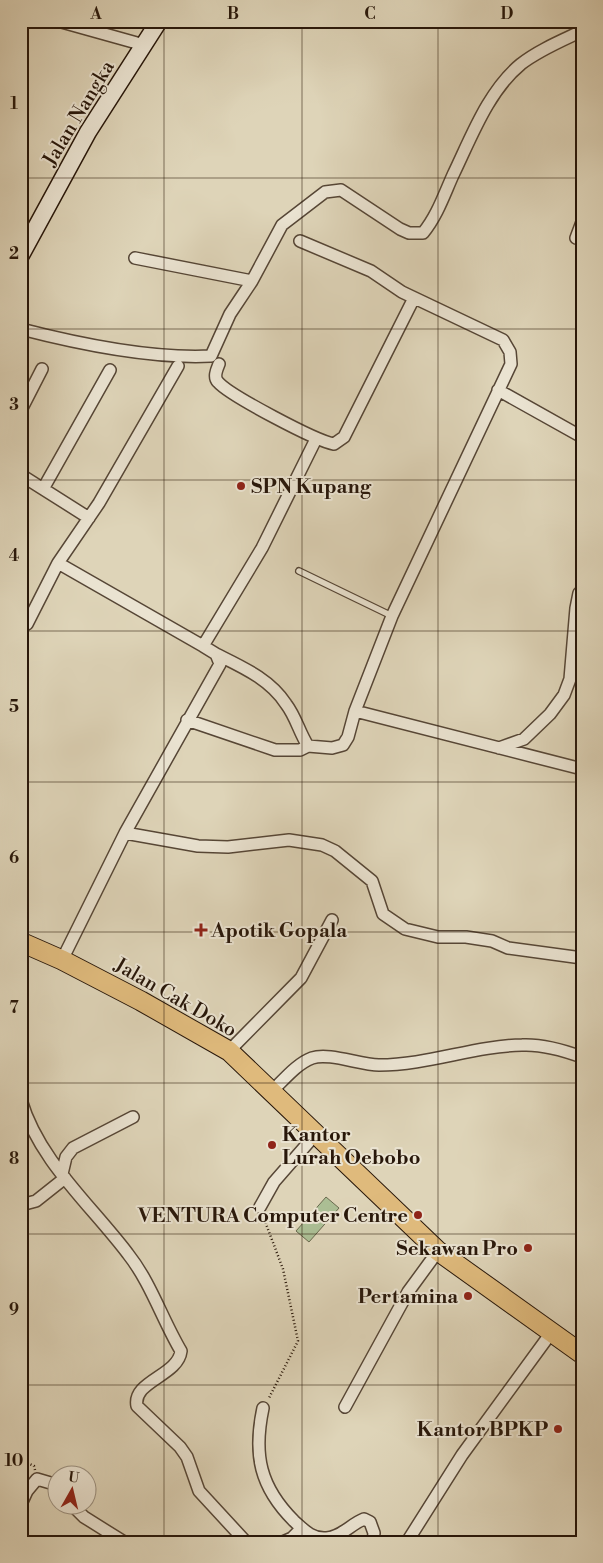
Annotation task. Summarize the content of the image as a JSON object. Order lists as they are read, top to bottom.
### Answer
{
  "streets": {
    "main road": ["Jalan Cak Doko"],
    "street": ["Jalan Nangka"]
  },
  "places": {
    "other": [
      "SPN Kupang",
      "Kantor Lurah Oebobo",
      "VENTURA Computer Centre",
      "Sekawan Pro",
      "Pertamina",
      "Kantor BPKP"
    ],
    "health": ["Apotik Gopala"]
  },
  "north": "top",
  "grid": {
    "columns": [
      "A",
      "B",
      "C",
      "D"
    ],
    "rows": [
      "1",
      "2",
      "3",
      "4",
      "5",
      "6",
      "7",
      "8",
      "9",
      "10"
    ]
  }
}
